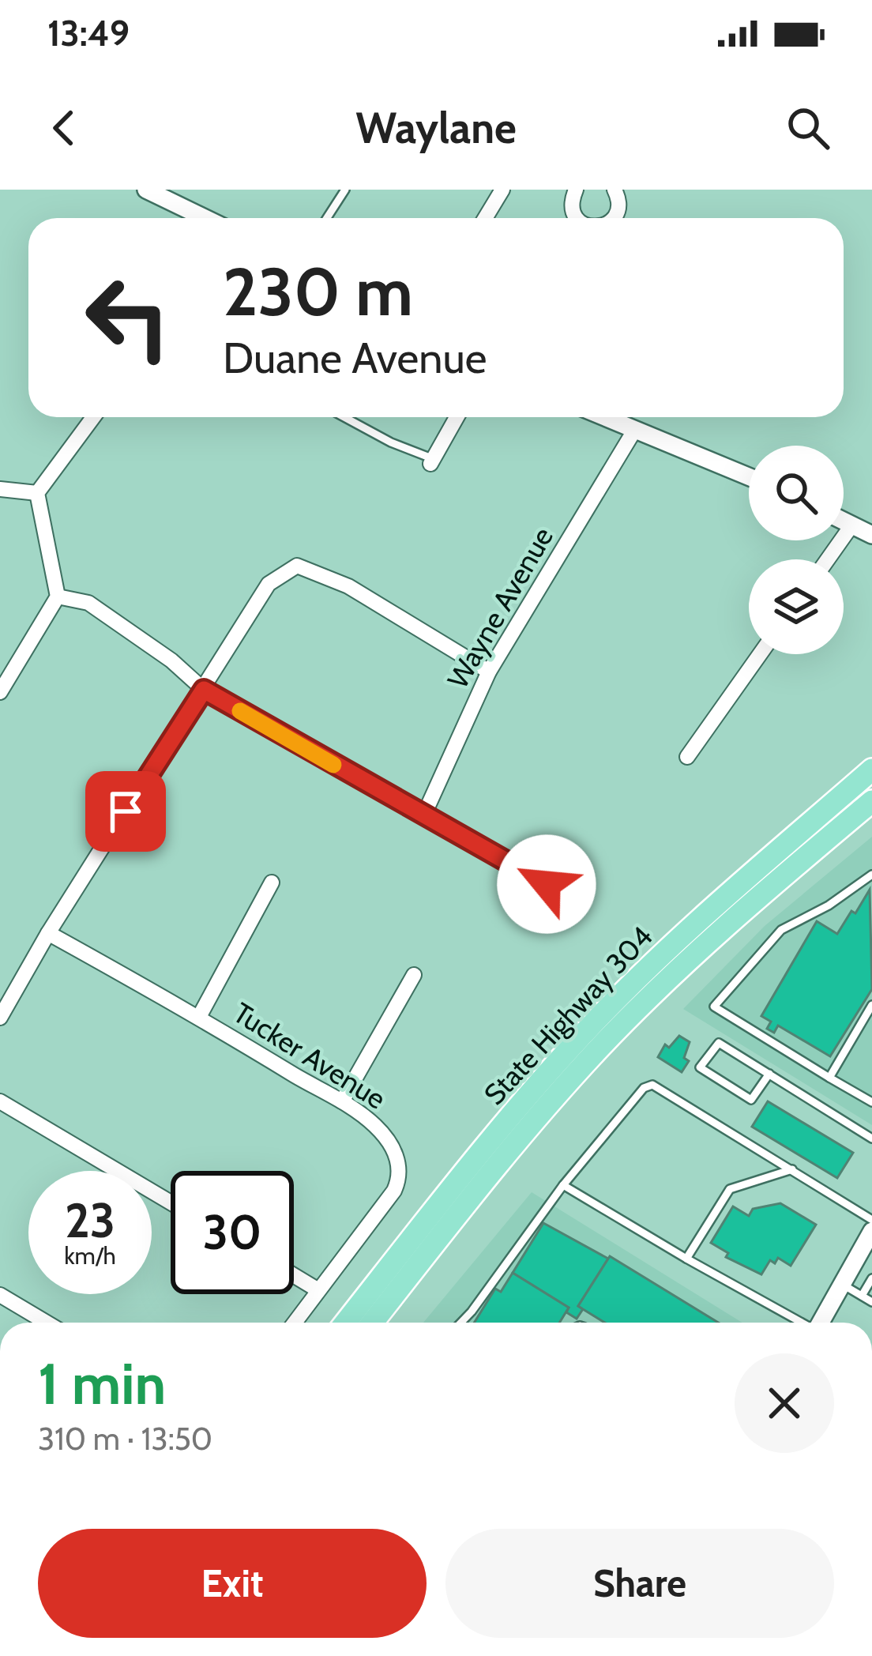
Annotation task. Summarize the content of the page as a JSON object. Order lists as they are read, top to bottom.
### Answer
{
  "streets": {
    "main road": ["State Highway 304"],
    "street": ["Wayne Avenue", "Tucker Avenue"]
  },
  "page": {
    "status": "13:49",
    "header": "Waylane",
    "turn": ["230 m", "Duane Avenue"],
    "speed": "23 km/h",
    "limit": "30",
    "heading": ["1 min", "310 m · 13:50"],
    "buttons": ["Exit", "Share"]
  }
}
